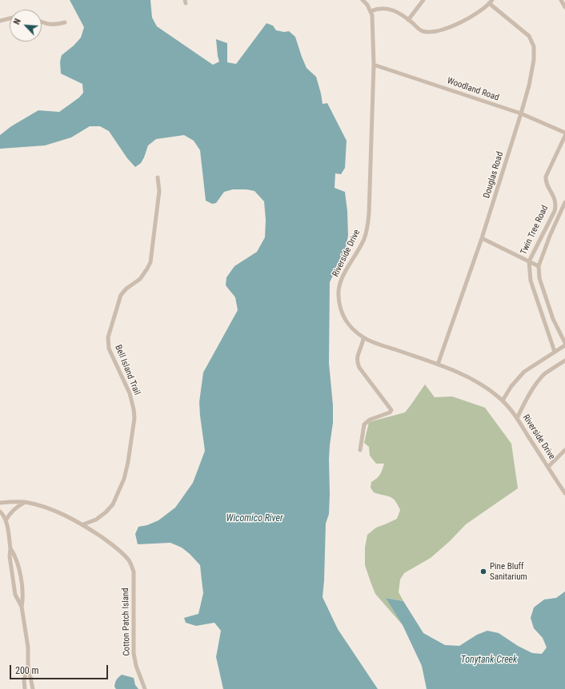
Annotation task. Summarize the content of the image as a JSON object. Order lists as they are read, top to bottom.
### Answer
{
  "streets": {
    "street": [
      "Woodland Road",
      "Douglas Road",
      "Twin Tree Road",
      "Riverside Drive",
      "Bell Island Trail",
      "Cotton Patch Island"
    ]
  },
  "crossings": [
    ["Woodland Road", "Douglas Road"],
    ["Woodland Road", "Riverside Drive"],
    ["Douglas Road", "Riverside Drive"],
    ["Bell Island Trail", "Cotton Patch Island"]
  ],
  "water": ["Wicomico River", "Tonytank Creek"],
  "places": ["Pine Bluff Sanitarium"],
  "scale_bar": "200 m",
  "north": "top left"
}
